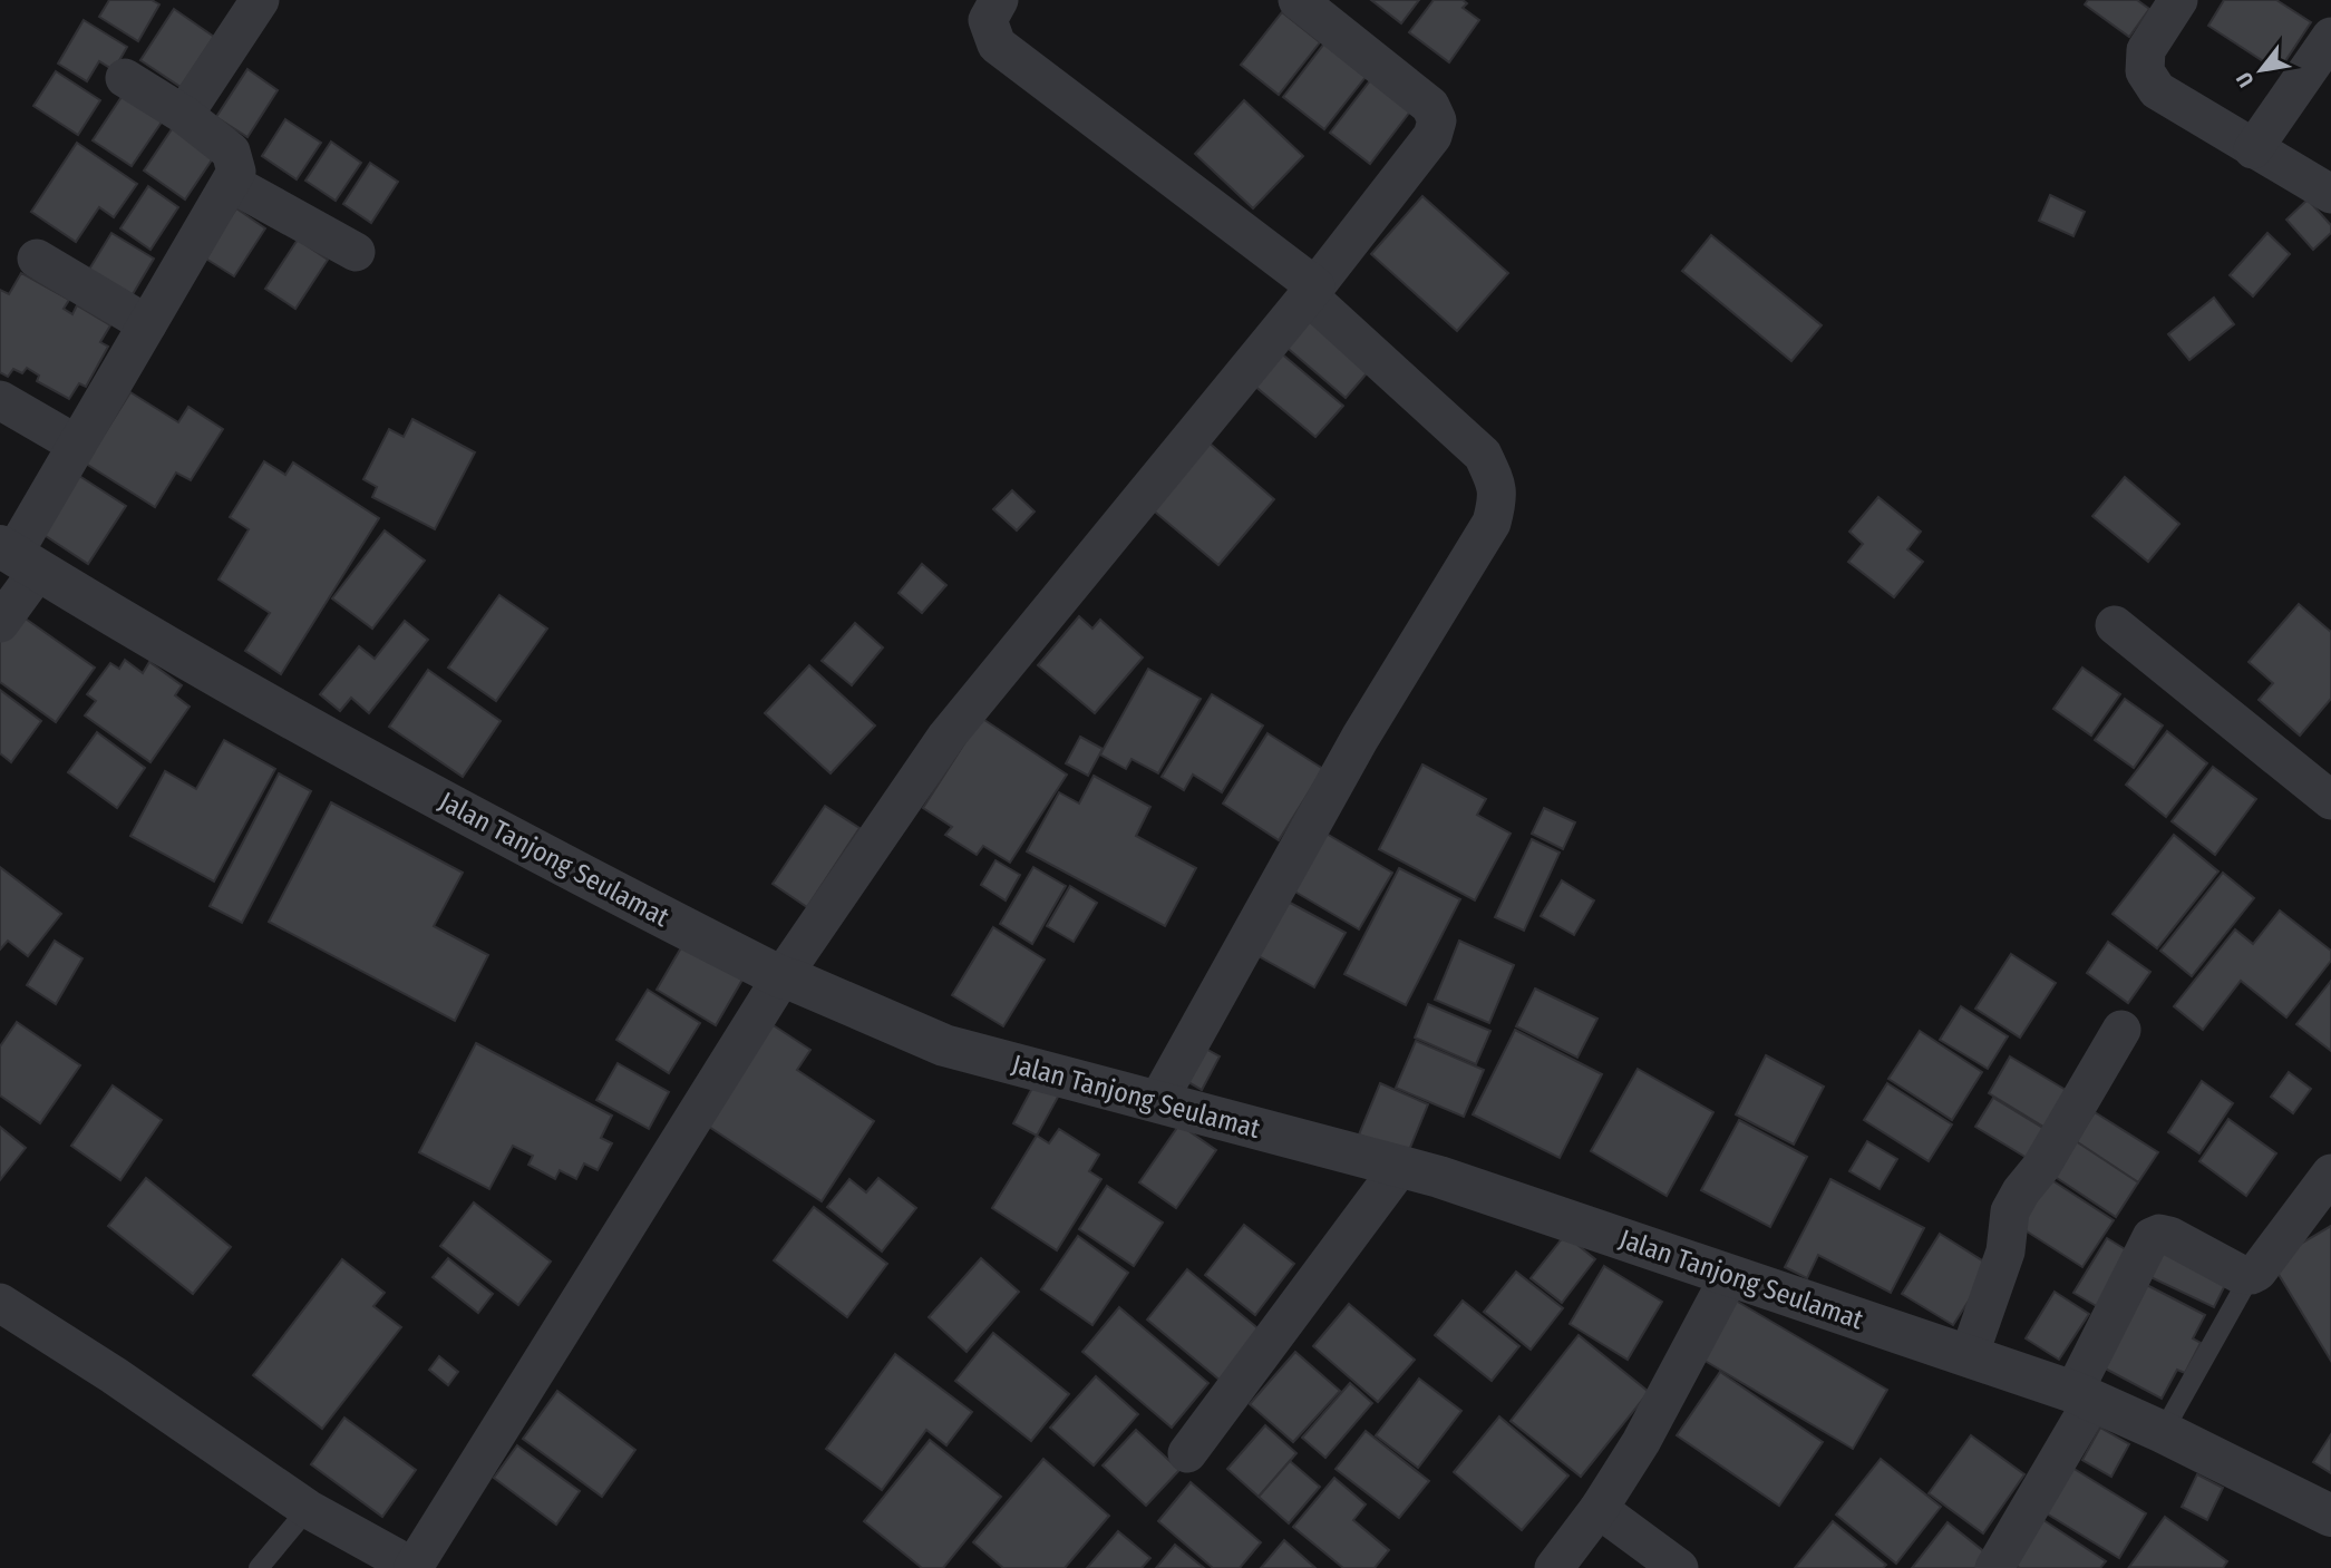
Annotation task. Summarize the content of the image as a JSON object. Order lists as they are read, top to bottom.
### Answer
{
  "streets": {
    "street": ["Jalan Tanjong Seulamat"]
  },
  "north": "bottom left"
}
